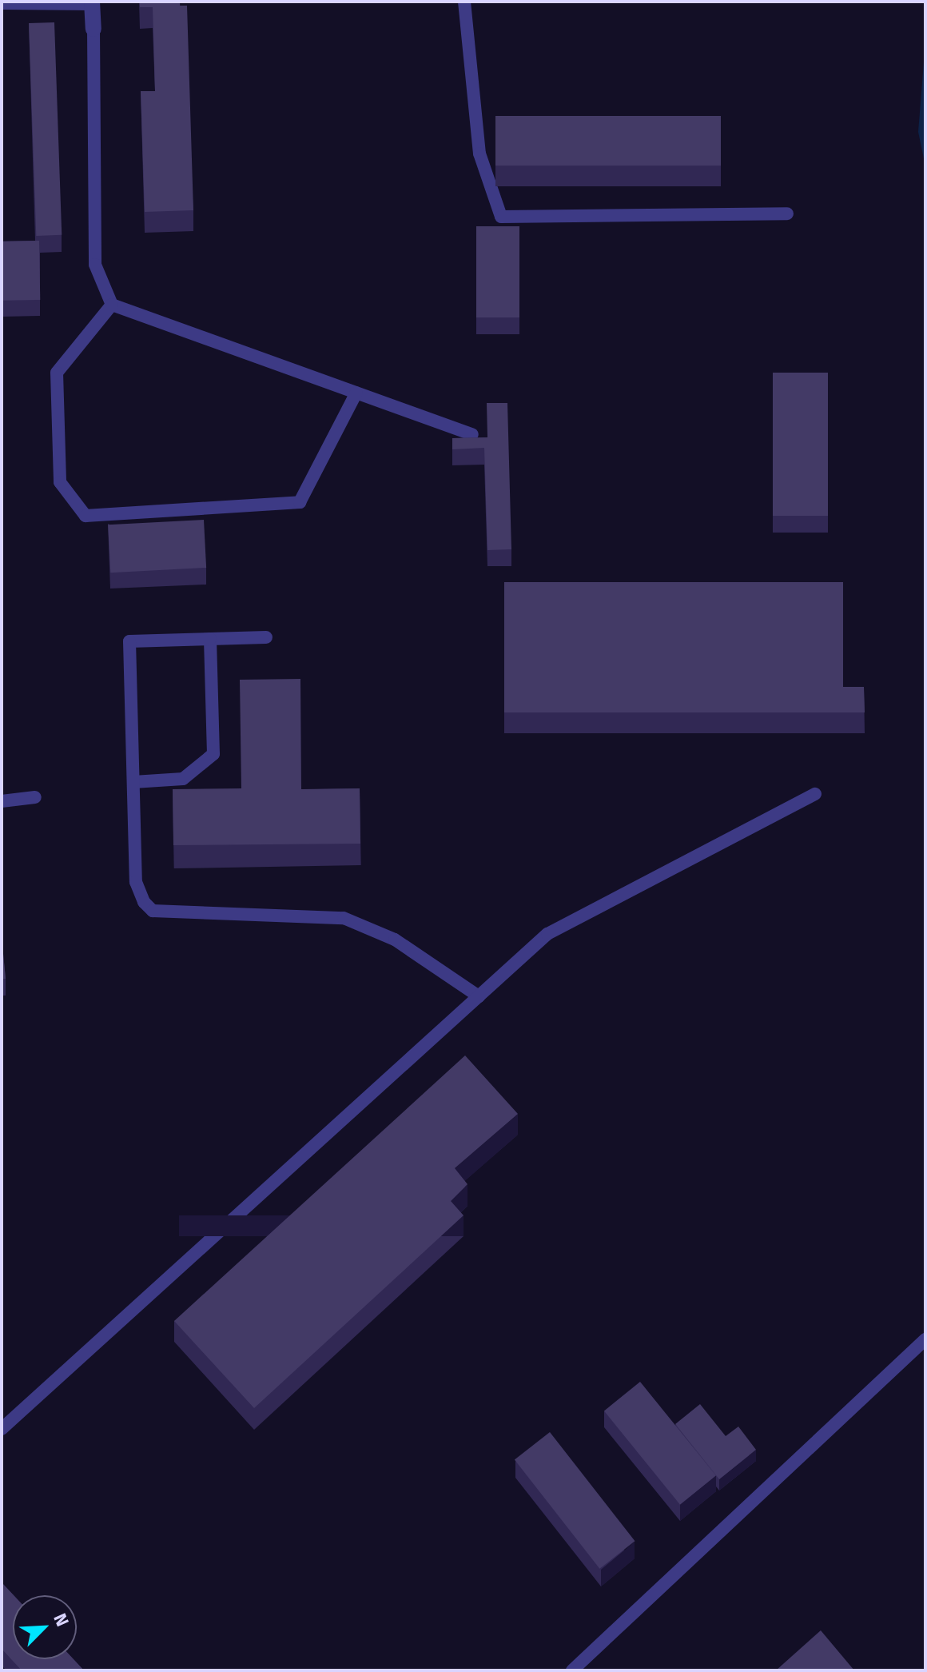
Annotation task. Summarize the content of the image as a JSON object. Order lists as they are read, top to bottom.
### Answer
{
  "north": "top right"
}
